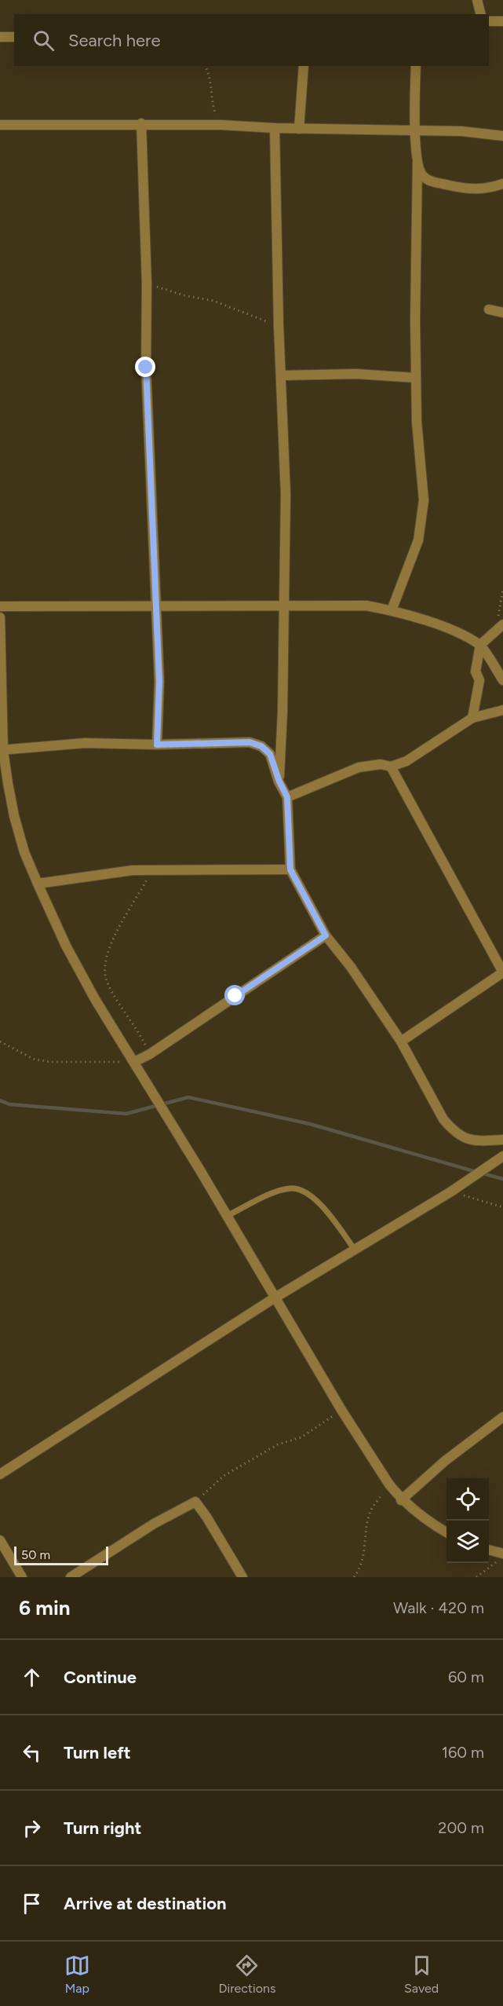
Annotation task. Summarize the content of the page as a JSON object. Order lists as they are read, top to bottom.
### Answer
{
  "scale_bar": "50 m",
  "page": {
    "search": "Search here",
    "scale": "50 m",
    "heading": ["6 min", "Walk · 420 m"],
    "list": [
      ["Continue", "60 m"],
      ["Turn left", "160 m"],
      ["Turn right", "200 m"],
      "Arrive at destination"
    ],
    "nav": ["Map", "Directions", "Saved"]
  }
}
